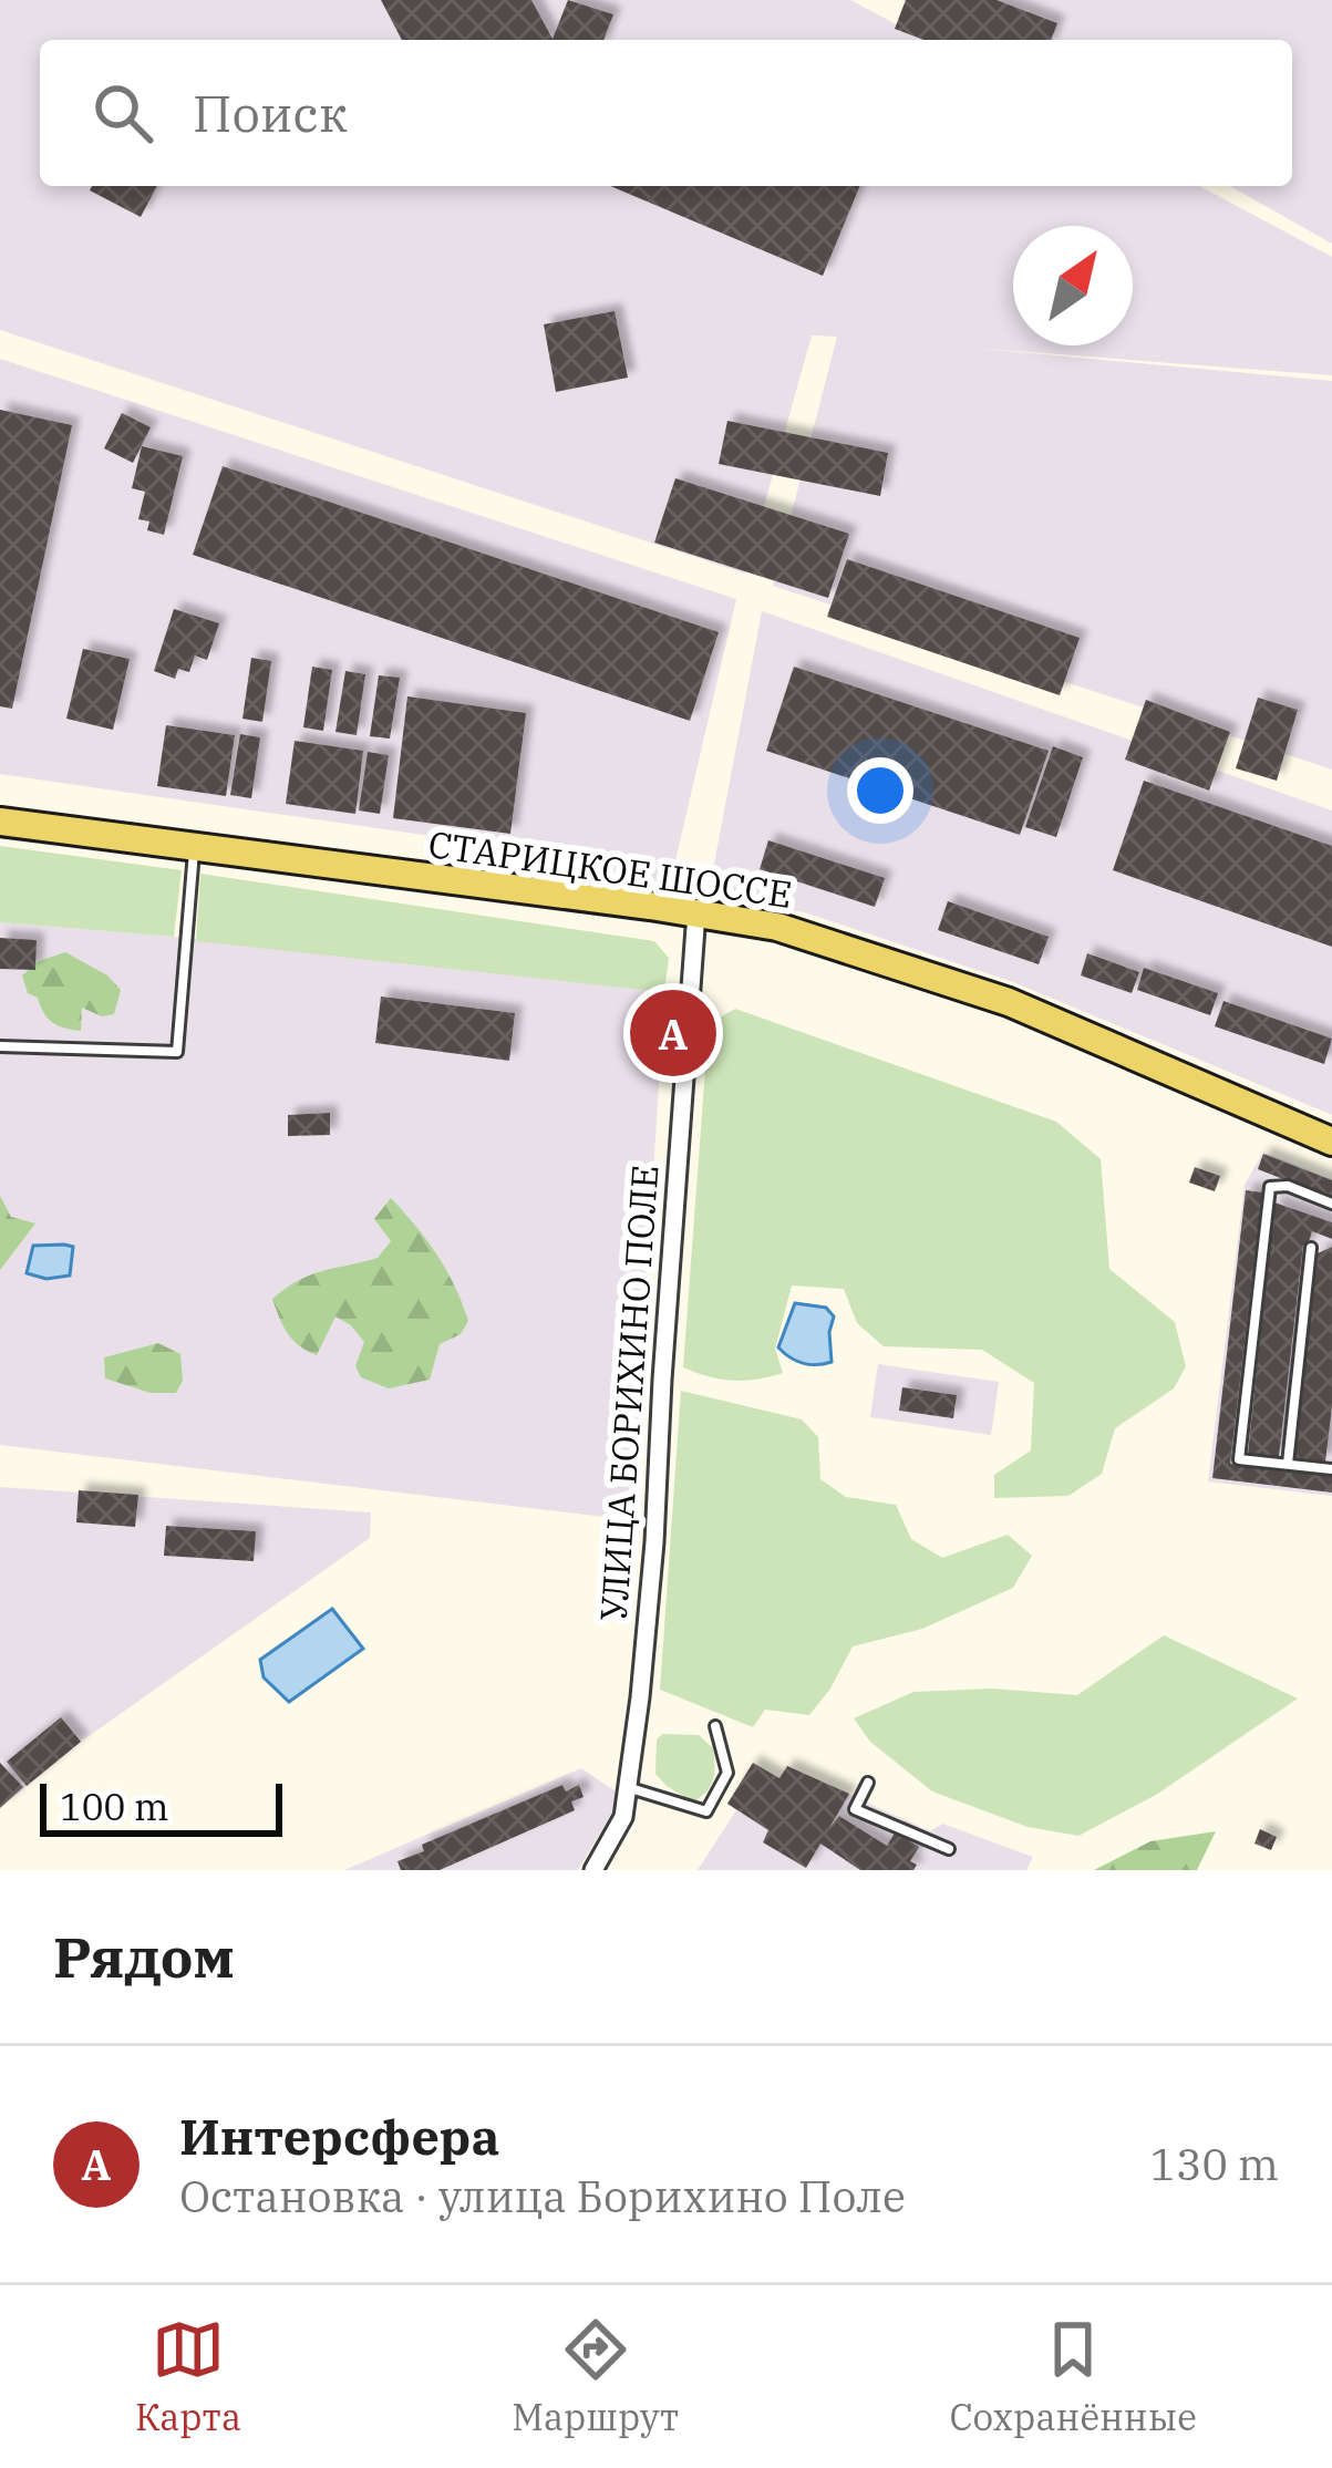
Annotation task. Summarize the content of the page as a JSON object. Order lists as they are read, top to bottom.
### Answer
{
  "streets": {
    "main road": ["СТАРИЦКОЕ ШОССЕ"],
    "street": ["УЛИЦА БОРИХИНО ПОЛЕ"]
  },
  "crossings": [
    ["СТАРИЦКОЕ ШОССЕ", "УЛИЦА БОРИХИНО ПОЛЕ"]
  ],
  "scale_bar": "100 m",
  "north": "top right",
  "page": {
    "search": "Поиск",
    "pins": "A",
    "scale": "100 m",
    "heading": "Рядом",
    "list": [
      {
        "mark": "A",
        "name": "Интерсфера",
        "note": "Остановка · улица Борихино Поле",
        "value": "130 m"
      }
    ],
    "nav": ["Карта", "Маршрут", "Сохранённые"]
  }
}
